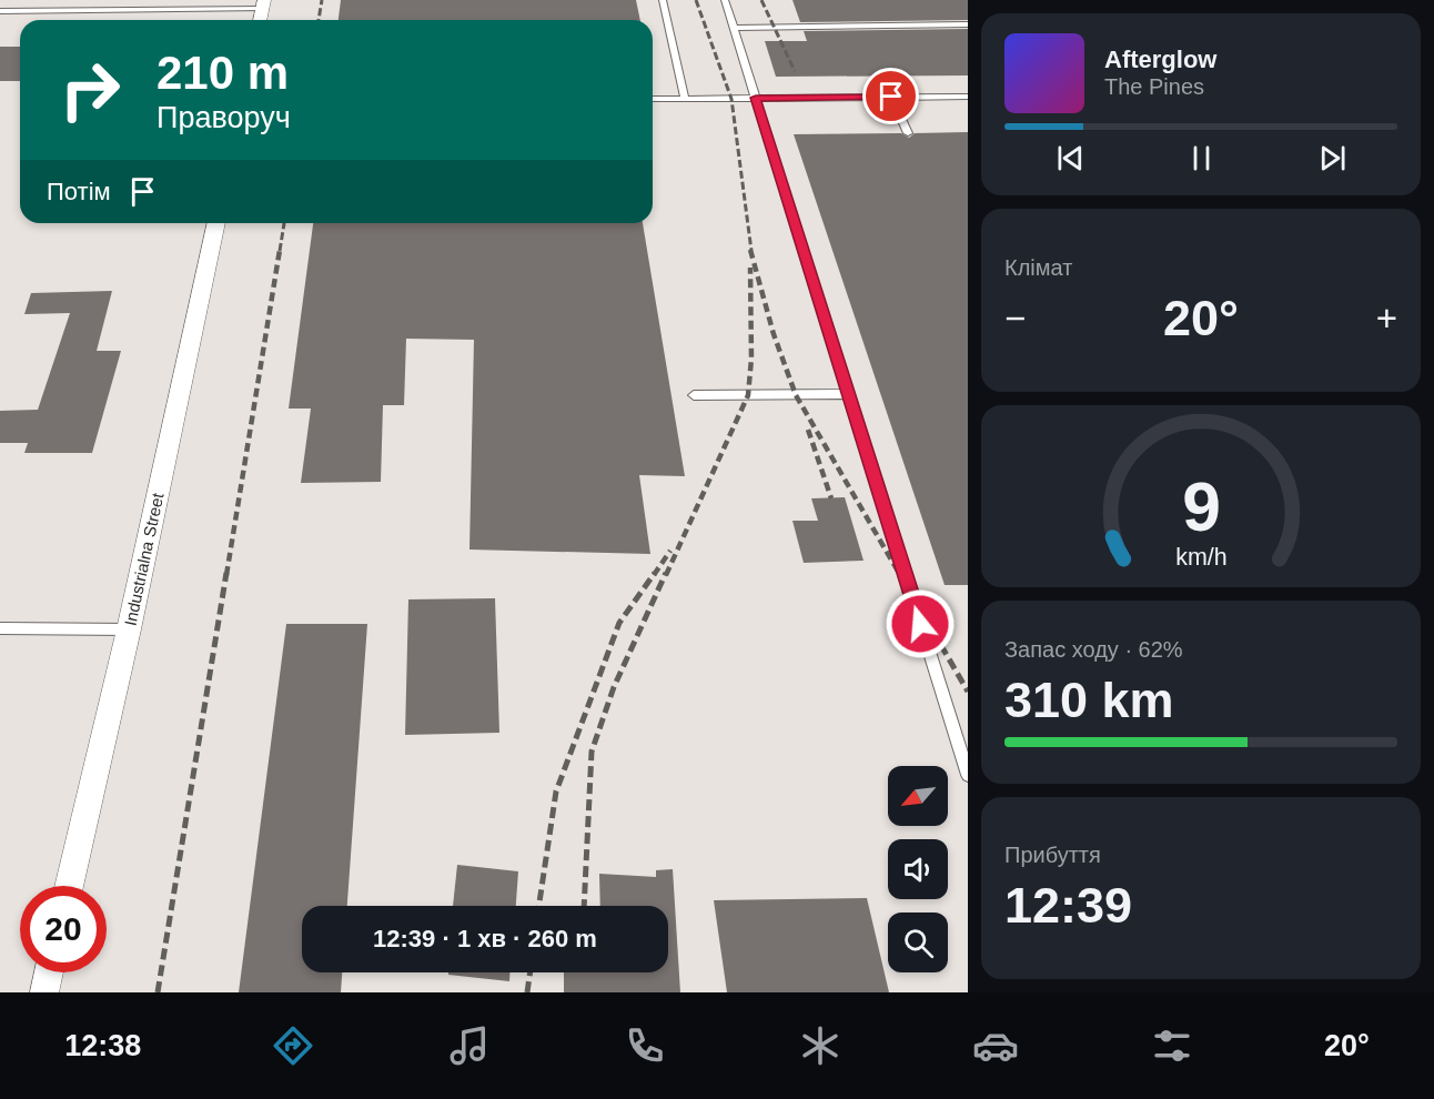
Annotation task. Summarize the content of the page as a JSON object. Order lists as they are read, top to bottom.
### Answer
{
  "streets": {
    "street": ["Industrialna Street"]
  },
  "north": "bottom left",
  "page": {
    "turn": ["210 m", "Праворуч"],
    "song": ["Afterglow", "The Pines"],
    "then": "Потім",
    "tile": [
      "Клімат",
      ["Запас ходу · 62%", "310 km"],
      ["Прибуття", "12:39"]
    ],
    "heat": ["−", "20°", "+"],
    "limit": "20",
    "trip": "12:39 · 1 хв · 260 m",
    "tabs": ["12:38", "20°"],
    "gauge": ["9", "km/h"]
  }
}
